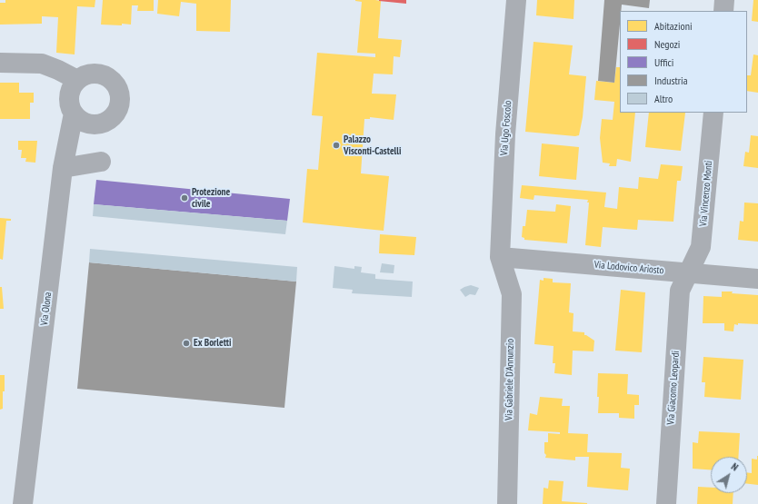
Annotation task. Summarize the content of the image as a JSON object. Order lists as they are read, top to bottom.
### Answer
{
  "streets": {
    "street": [
      "Via Ugo Foscolo",
      "Via Vincenzo Monti",
      "Via Lodovico Ariosto",
      "Via Olona",
      "Via Gabriele D'Annunzio",
      "Via Giacomo Leopardi"
    ]
  },
  "crossings": [
    ["Via Ugo Foscolo", "Via Lodovico Ariosto"],
    ["Via Ugo Foscolo", "Via Gabriele D'Annunzio"],
    ["Via Vincenzo Monti", "Via Lodovico Ariosto"],
    ["Via Vincenzo Monti", "Via Giacomo Leopardi"],
    ["Via Lodovico Ariosto", "Via Gabriele D'Annunzio"],
    ["Via Lodovico Ariosto", "Via Giacomo Leopardi"]
  ],
  "places": ["Palazzo Visconti-Castelli", "Protezione civile", "Ex Borletti"],
  "legend": [
    "Abitazioni",
    "Negozi",
    "Uffici",
    "Industria",
    "Altro"
  ],
  "north": "top right"
}
